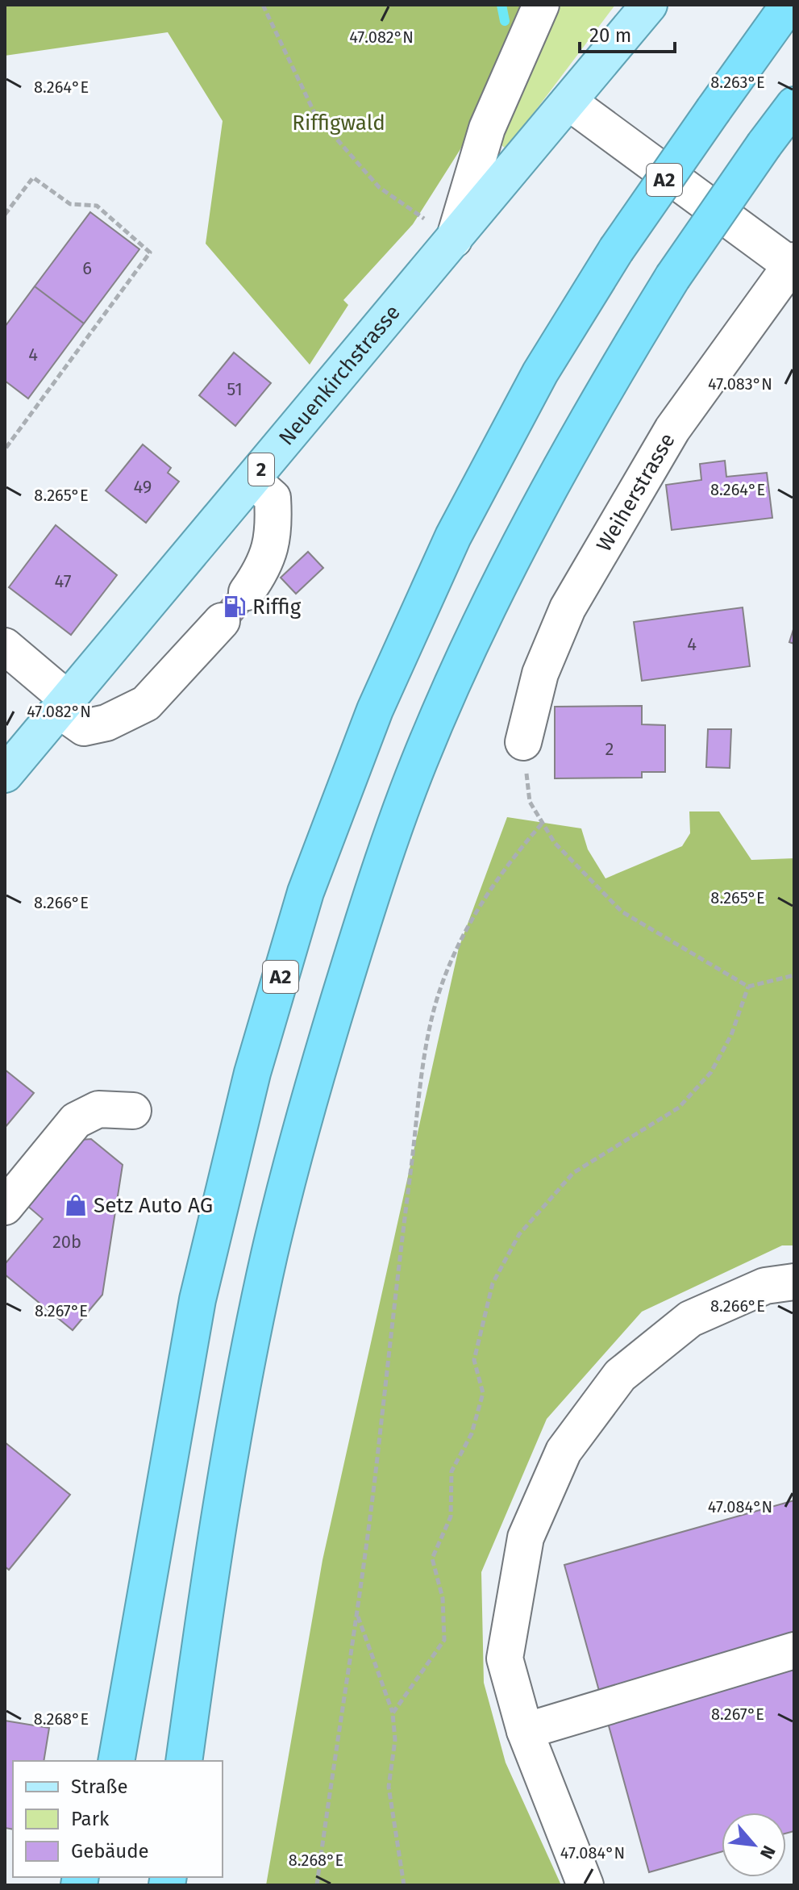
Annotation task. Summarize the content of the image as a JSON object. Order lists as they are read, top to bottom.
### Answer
{
  "streets": {
    "highway": ["A2"],
    "main road": ["Neuenkirchstrasse", "2"],
    "street": ["Weiherstrasse"]
  },
  "crossings": [
    ["Neuenkirchstrasse", "Weiherstrasse"]
  ],
  "parks": ["Riffigwald"],
  "places": {
    "fuel station": ["Riffig"],
    "shop": ["Setz Auto AG"]
  },
  "house_numbers": [
    "6",
    "4",
    "51",
    "49",
    "47",
    "4",
    "2",
    "20b"
  ],
  "legend": ["Straße", "Park", "Gebäude"],
  "scale_bar": "20 m",
  "north": "bottom right",
  "coordinates": [
    "47.082°N",
    "8.263°E",
    "8.264°E",
    "47.083°N",
    "8.265°E",
    "8.266°E",
    "8.267°E",
    "47.084°N",
    "8.268°E"
  ]
}
